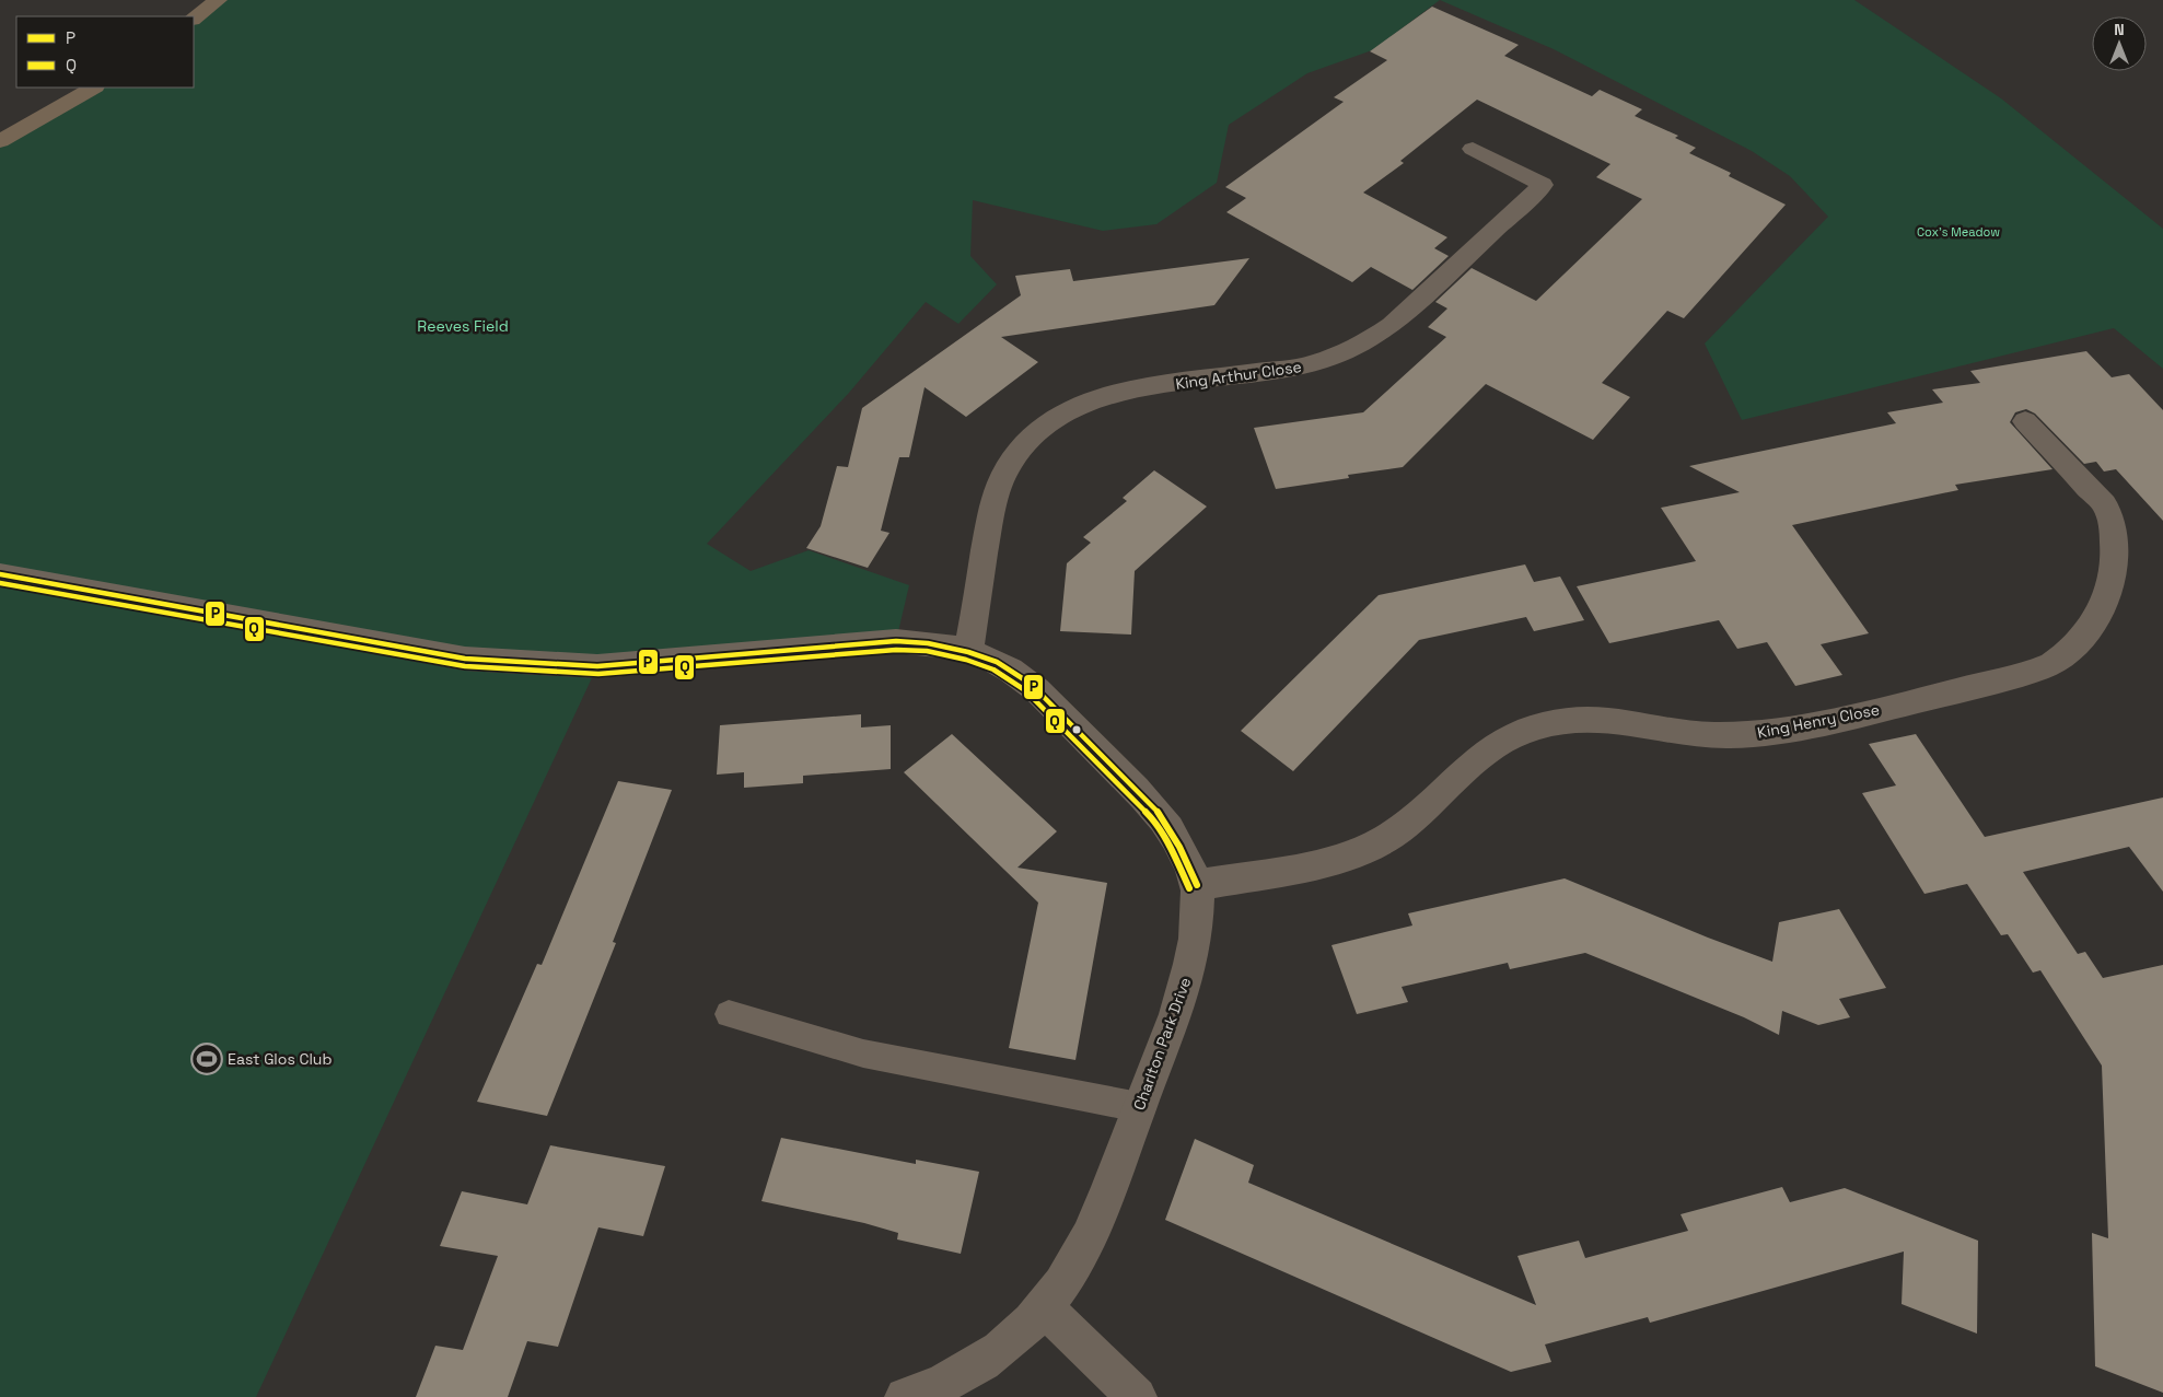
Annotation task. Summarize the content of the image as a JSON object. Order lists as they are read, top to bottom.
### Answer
{
  "streets": {
    "street": ["King Arthur Close", "King Henry Close", "Charlton Park Drive"]
  },
  "crossings": [
    ["King Arthur Close", "Charlton Park Drive"],
    ["King Henry Close", "Charlton Park Drive"]
  ],
  "parks": ["Cox's Meadow", "Reeves Field"],
  "places": {
    "sports": ["East Glos Club"]
  },
  "lines": ["transit line P", "transit line Q"],
  "legend": ["P", "Q"],
  "north": "top"
}
